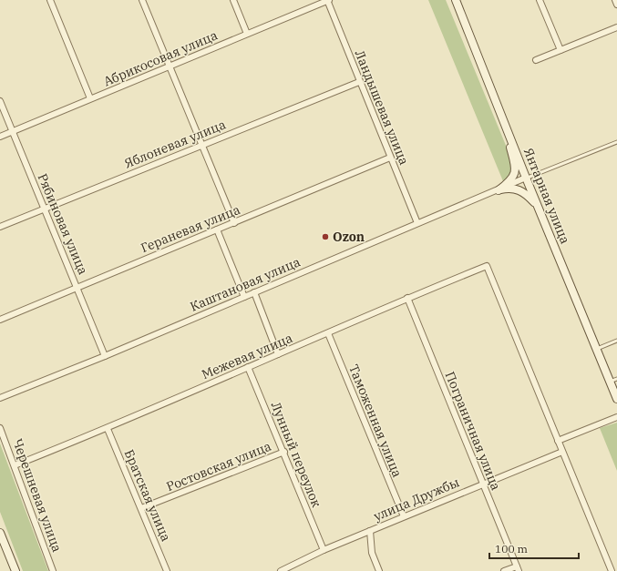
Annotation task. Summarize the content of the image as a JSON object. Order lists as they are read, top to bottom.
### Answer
{
  "streets": {
    "street": [
      "Абрикосовая улица",
      "Ландышевая улица",
      "Яблоневая улица",
      "Янтарная улица",
      "Рябиновая улица",
      "Гераневая улица",
      "Каштановая улица",
      "Межевая улица",
      "Таможенная улица",
      "Пограничная улица",
      "Лунный переулок",
      "Ростовская улица",
      "Черешневая улица",
      "Братская улица",
      "улица Дружбы"
    ]
  },
  "crossings": [
    ["Абрикосовая улица", "Ландышевая улица"],
    ["Абрикосовая улица", "Рябиновая улица"],
    ["Ландышевая улица", "Яблоневая улица"],
    ["Ландышевая улица", "Гераневая улица"],
    ["Ландышевая улица", "Каштановая улица"],
    ["Яблоневая улица", "Рябиновая улица"],
    ["Янтарная улица", "Каштановая улица"],
    ["Рябиновая улица", "Гераневая улица"],
    ["Рябиновая улица", "Каштановая улица"],
    ["Межевая улица", "Таможенная улица"],
    ["Межевая улица", "Пограничная улица"],
    ["Межевая улица", "Лунный переулок"],
    ["Межевая улица", "Черешневая улица"],
    ["Межевая улица", "Братская улица"],
    ["Таможенная улица", "улица Дружбы"],
    ["Пограничная улица", "улица Дружбы"],
    ["Лунный переулок", "Ростовская улица"],
    ["Лунный переулок", "улица Дружбы"],
    ["Ростовская улица", "Братская улица"]
  ],
  "places": ["Ozon"],
  "scale_bar": "100 m"
}
